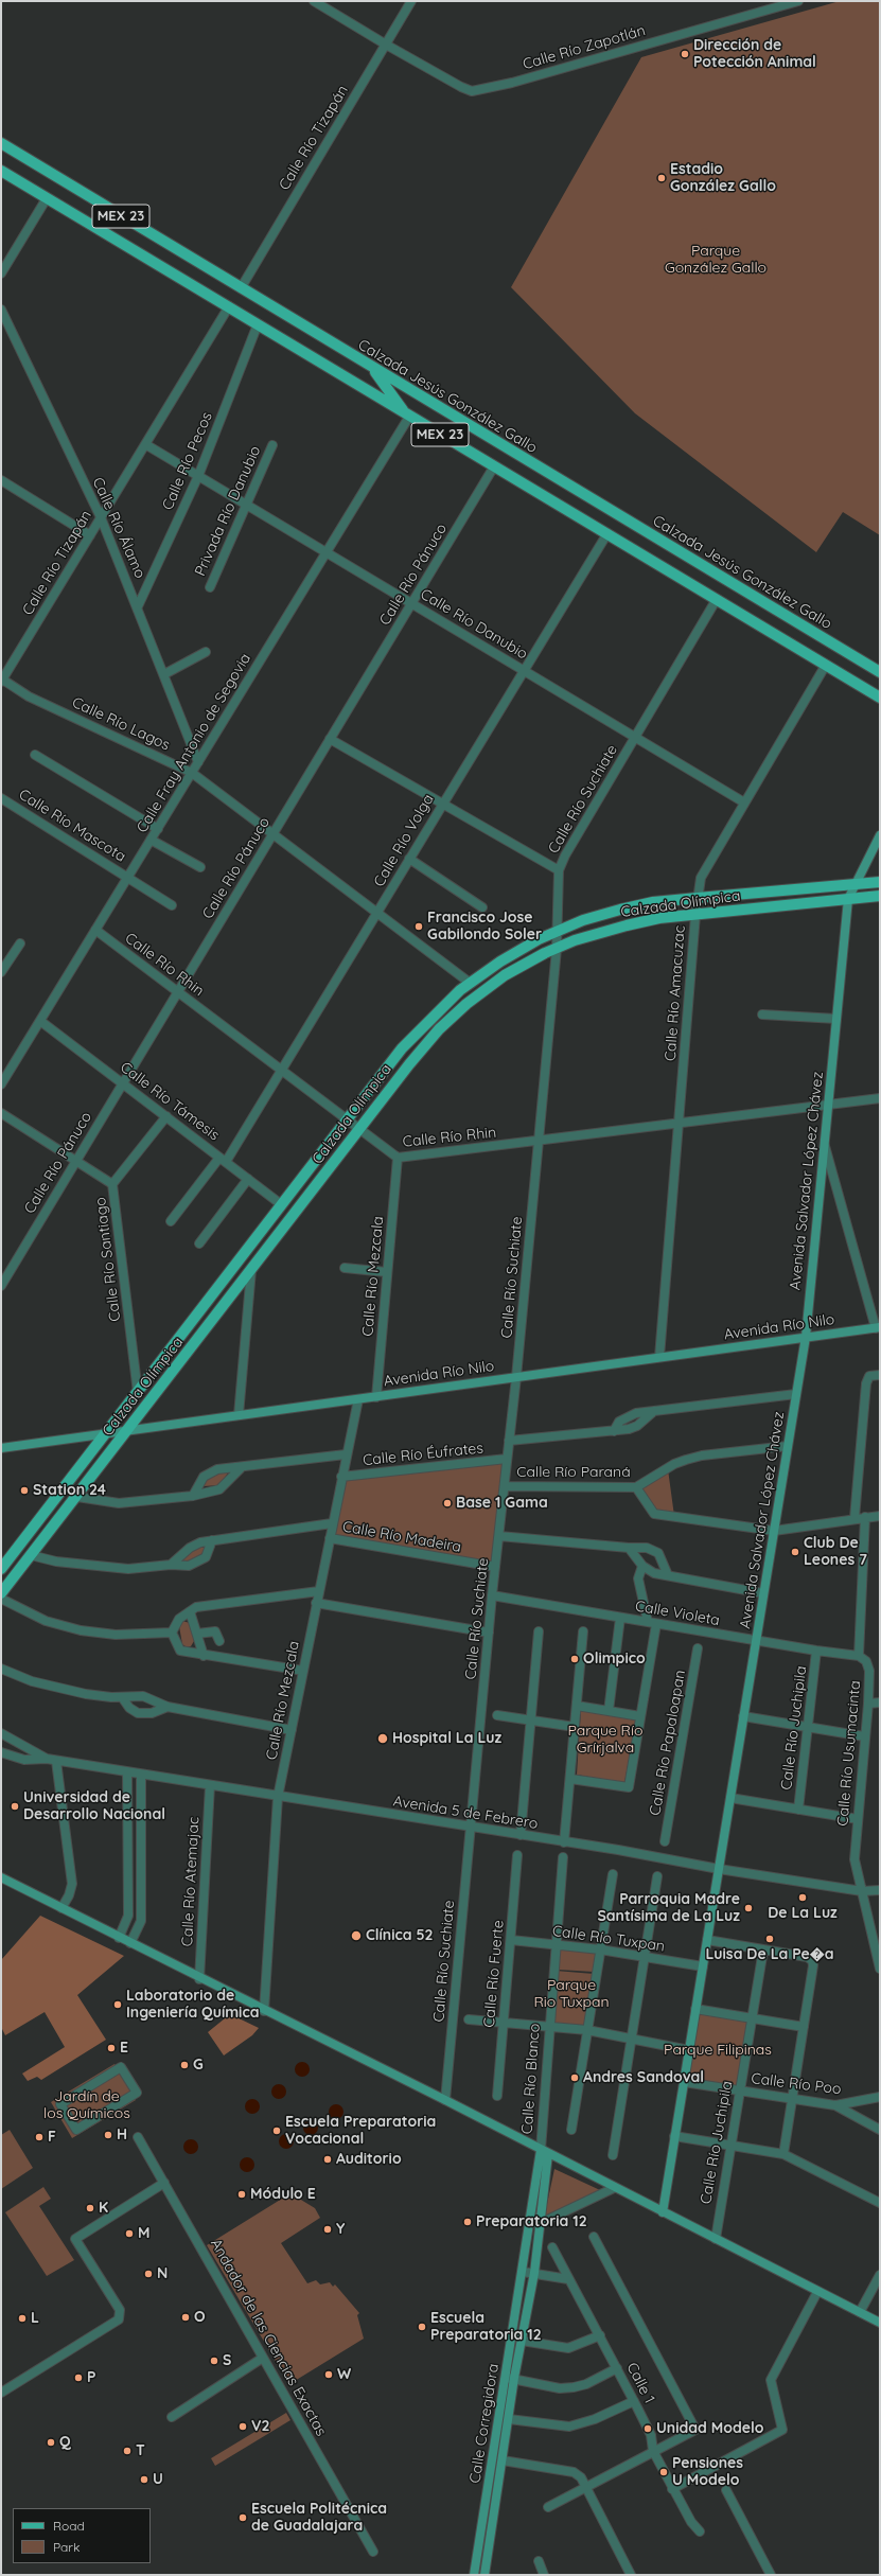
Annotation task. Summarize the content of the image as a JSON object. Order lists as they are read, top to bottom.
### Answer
{
  "streets": {
    "main road": ["MEX 23", "Calzada Jesús González Gallo", "Calzada Olímpica"],
    "street": [
      "Calle Río Zapotlán",
      "Calle Río Tizapán",
      "Calle Río Pecos",
      "Privada Río Danubio",
      "Calle Río Álamo",
      "Calle Río Pánuco",
      "Calle Río Danubio",
      "Calle Río Lagos",
      "Calle Fray Antonio de Segovia",
      "Calle Río Suchiate",
      "Calle Río Mascota",
      "Calle Río Volga",
      "Calle Río Rhin",
      "Calle Río Amacuzac",
      "Calle Río Támesis",
      "Avenida Salvador López Chávez",
      "Calle Río Santiago",
      "Calle Río Mezcala",
      "Avenida Río Nilo",
      "Calle Río Éufrates",
      "Calle Río Paraná",
      "Calle Río Madeira",
      "Calle Violeta",
      "Calle Río Juchipila",
      "Calle Río Papaloapan",
      "Calle Río Usumacinta",
      "Avenida 5 de Febrero",
      "Calle Río Atemajac",
      "Calle Río Tuxpan",
      "Calle Río Fuerte",
      "Calle Río Blanco",
      "Calle Río Poo",
      "Andador de las Ciencias Exactas",
      "Calle 1",
      "Calle Corregidora"
    ]
  },
  "crossings": [
    ["Calle Río Zapotlán", "Calle Río Tizapán"],
    ["Calle Río Tizapán", "MEX 23"],
    ["Calle Río Tizapán", "Calzada Jesús González Gallo"],
    ["Calle Río Tizapán", "Calle Río Álamo"],
    ["Calle Río Tizapán", "Calle Río Danubio"],
    ["Calle Río Tizapán", "Calle Río Lagos"],
    ["MEX 23", "Calle Río Pecos"],
    ["MEX 23", "Calle Río Pánuco"],
    ["MEX 23", "Calle Fray Antonio de Segovia"],
    ["MEX 23", "Calle Río Suchiate"],
    ["MEX 23", "Calle Río Volga"],
    ["MEX 23", "Calle Río Amacuzac"],
    ["Calle Río Pecos", "Calle Río Álamo"],
    ["Calle Río Pecos", "Calle Río Danubio"],
    ["Privada Río Danubio", "Calle Río Danubio"],
    ["Calle Río Álamo", "Calle Fray Antonio de Segovia"],
    ["Calle Río Pánuco", "Calle Río Danubio"],
    ["Calle Río Pánuco", "Calle Río Lagos"],
    ["Calle Río Pánuco", "Calle Río Rhin"],
    ["Calle Río Pánuco", "Calle Río Támesis"],
    ["Calle Río Danubio", "Calle Fray Antonio de Segovia"],
    ["Calle Río Danubio", "Calle Río Suchiate"],
    ["Calle Río Danubio", "Calle Río Volga"],
    ["Calle Río Danubio", "Calle Río Amacuzac"],
    ["Calle Río Lagos", "Calle Fray Antonio de Segovia"],
    ["Calle Río Lagos", "Calle Río Volga"],
    ["Calle Río Lagos", "Calzada Olímpica"],
    ["Calle Fray Antonio de Segovia", "Calle Río Mascota"],
    ["Calle Fray Antonio de Segovia", "Calle Río Rhin"],
    ["Calle Fray Antonio de Segovia", "Calle Río Támesis"],
    ["Calle Río Suchiate", "Calzada Olímpica"],
    ["Calle Río Suchiate", "Calle Río Rhin"],
    ["Calle Río Suchiate", "Avenida Río Nilo"],
    ["Calle Río Suchiate", "Calle Río Éufrates"],
    ["Calle Río Suchiate", "Calle Río Paraná"],
    ["Calle Río Suchiate", "Calle Río Madeira"],
    ["Calle Río Suchiate", "Calle Violeta"],
    ["Calle Río Suchiate", "Avenida 5 de Febrero"],
    ["Calle Río Volga", "Calle Río Rhin"],
    ["Calle Río Volga", "Calle Río Támesis"],
    ["Calzada Olímpica", "Calle Río Rhin"],
    ["Calzada Olímpica", "Calle Río Amacuzac"],
    ["Calzada Olímpica", "Calle Río Támesis"],
    ["Calzada Olímpica", "Avenida Salvador López Chávez"],
    ["Calzada Olímpica", "Calle Río Santiago"],
    ["Calzada Olímpica", "Avenida Río Nilo"],
    ["Calle Río Rhin", "Calle Río Amacuzac"],
    ["Calle Río Rhin", "Avenida Salvador López Chávez"],
    ["Calle Río Rhin", "Calle Río Mezcala"],
    ["Calle Río Amacuzac", "Avenida Río Nilo"],
    ["Calle Río Támesis", "Calle Río Santiago"],
    ["Avenida Salvador López Chávez", "Avenida Río Nilo"],
    ["Avenida Salvador López Chávez", "Calle Río Paraná"],
    ["Avenida Salvador López Chávez", "Calle Violeta"],
    ["Avenida Salvador López Chávez", "Avenida 5 de Febrero"],
    ["Avenida Salvador López Chávez", "Calle Río Tuxpan"],
    ["Avenida Salvador López Chávez", "Calle Río Poo"],
    ["Calle Río Mezcala", "Avenida Río Nilo"],
    ["Calle Río Mezcala", "Calle Río Éufrates"],
    ["Calle Río Mezcala", "Calle Río Madeira"],
    ["Calle Río Mezcala", "Avenida 5 de Febrero"],
    ["Calle Violeta", "Calle Río Juchipila"],
    ["Calle Violeta", "Calle Río Usumacinta"],
    ["Calle Río Juchipila", "Calle Río Poo"],
    ["Calle Río Usumacinta", "Avenida 5 de Febrero"],
    ["Avenida 5 de Febrero", "Calle Río Atemajac"],
    ["Calle Río Tuxpan", "Calle Río Fuerte"],
    ["Calle Río Tuxpan", "Calle Río Blanco"],
    ["Calle Río Blanco", "Calle Corregidora"]
  ],
  "parks": [
    "Parque González Gallo",
    "Parque Río Grírjalva",
    "Parque Rio Tuxpan",
    "Parque Filipinas",
    "Jardín de los Químicos"
  ],
  "places": [
    "Dirección de Potección Animal",
    "Estadio González Gallo",
    "Francisco Jose Gabilondo Soler",
    "Station 24",
    "Base 1 Gama",
    "Club De Leones 7",
    "Olimpico",
    "Hospital La Luz",
    "Universidad de Desarrollo Nacional",
    "De La Luz",
    "Parroquia Madre Santísima de La Luz",
    "Clínica 52",
    "Luisa De La Pe�a",
    "Laboratorio de Ingeniería Química",
    "E",
    "G",
    "Andres Sandoval",
    "Escuela Preparatoria Vocacional",
    "H",
    "F",
    "Auditorio",
    "Módulo E",
    "K",
    "Preparatoria 12",
    "Y",
    "M",
    "N",
    "O",
    "L",
    "Escuela Preparatoria 12",
    "S",
    "W",
    "P",
    "V2",
    "Unidad Modelo",
    "Q",
    "T",
    "Pensiones U Modelo",
    "U",
    "Escuela Politécnica de Guadalajara"
  ],
  "legend": ["Road", "Park"]
}
